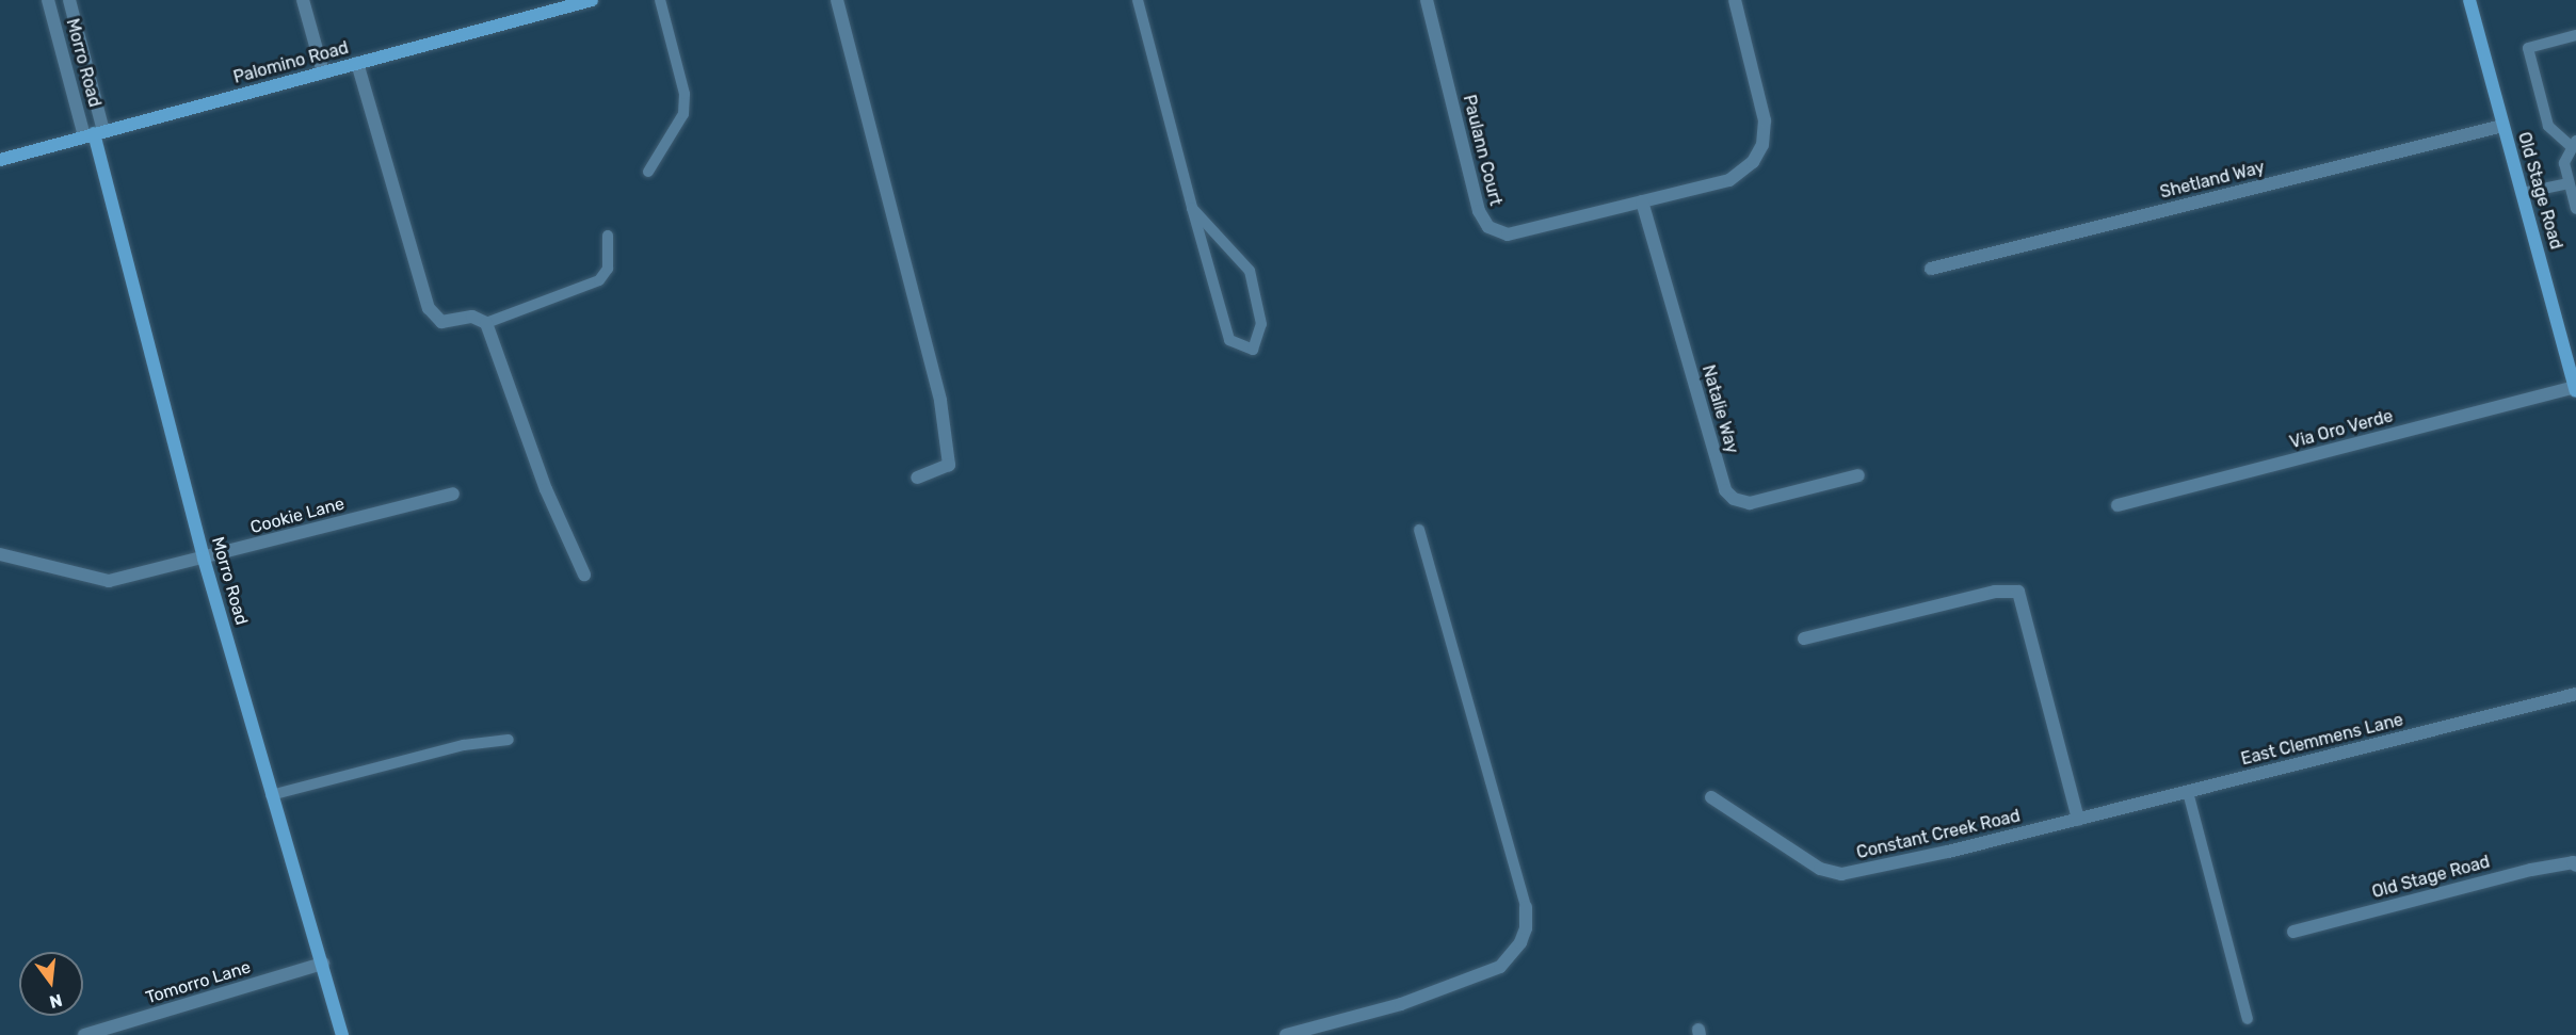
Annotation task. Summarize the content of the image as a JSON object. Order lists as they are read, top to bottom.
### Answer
{
  "streets": {
    "street": [
      "Morro Road",
      "Palomino Road",
      "Paulann Court",
      "Shetland Way",
      "Old Stage Road",
      "Natalie Way",
      "Via Oro Verde",
      "Cookie Lane",
      "East Clemmens Lane",
      "Constant Creek Road",
      "Tomorro Lane"
    ]
  },
  "crossings": [
    ["Morro Road", "Palomino Road"],
    ["Morro Road", "Cookie Lane"],
    ["Morro Road", "Tomorro Lane"],
    ["Paulann Court", "Natalie Way"],
    ["Shetland Way", "Old Stage Road"],
    ["Old Stage Road", "Via Oro Verde"],
    ["East Clemmens Lane", "Constant Creek Road"]
  ],
  "north": "bottom"
}
